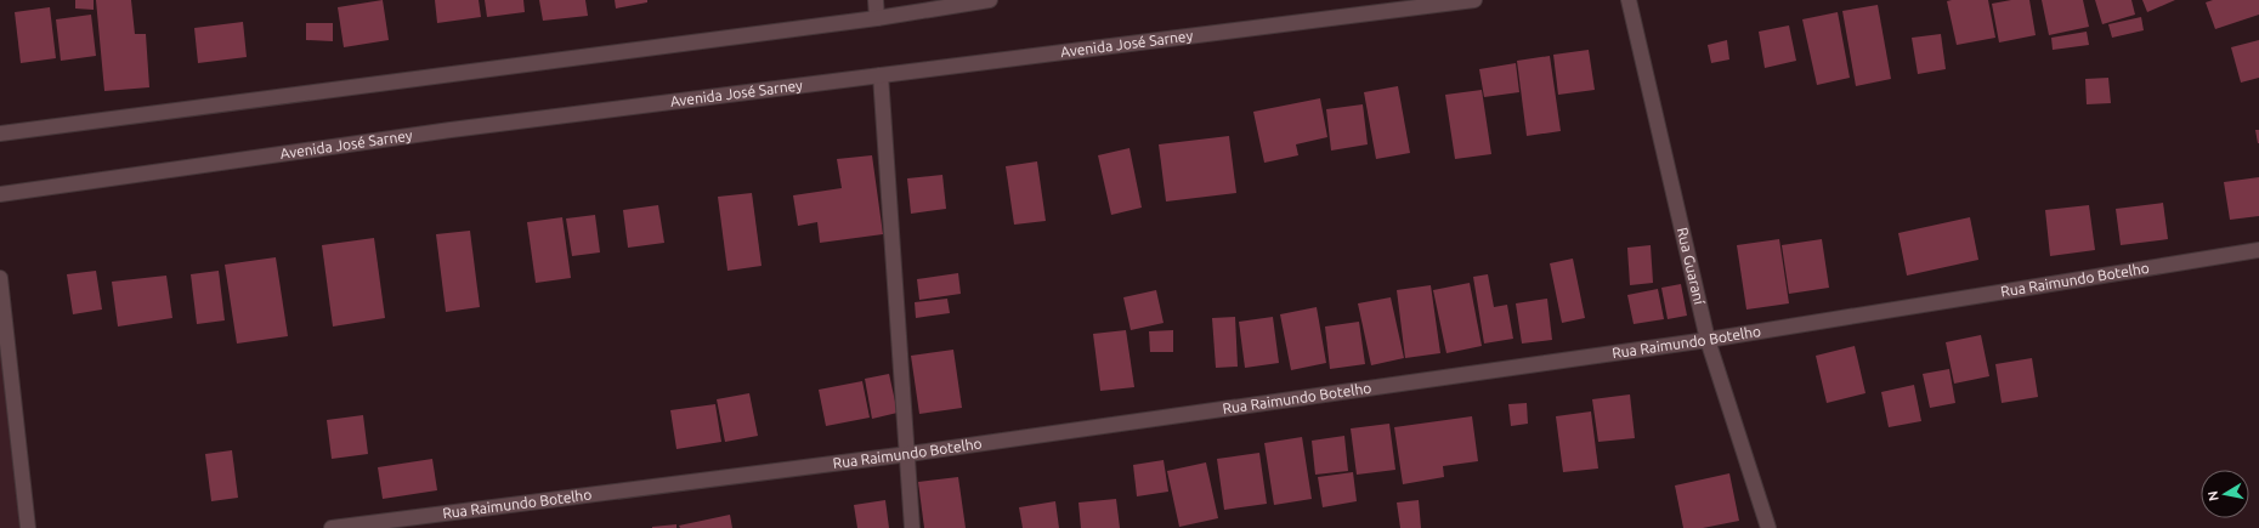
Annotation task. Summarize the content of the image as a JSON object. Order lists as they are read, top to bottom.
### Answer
{
  "streets": {
    "street": ["Avenida José Sarney", "Rua Guaraní", "Rua Raimundo Botelho"]
  },
  "crossings": [
    ["Rua Guaraní", "Rua Raimundo Botelho"]
  ],
  "north": "left"
}
